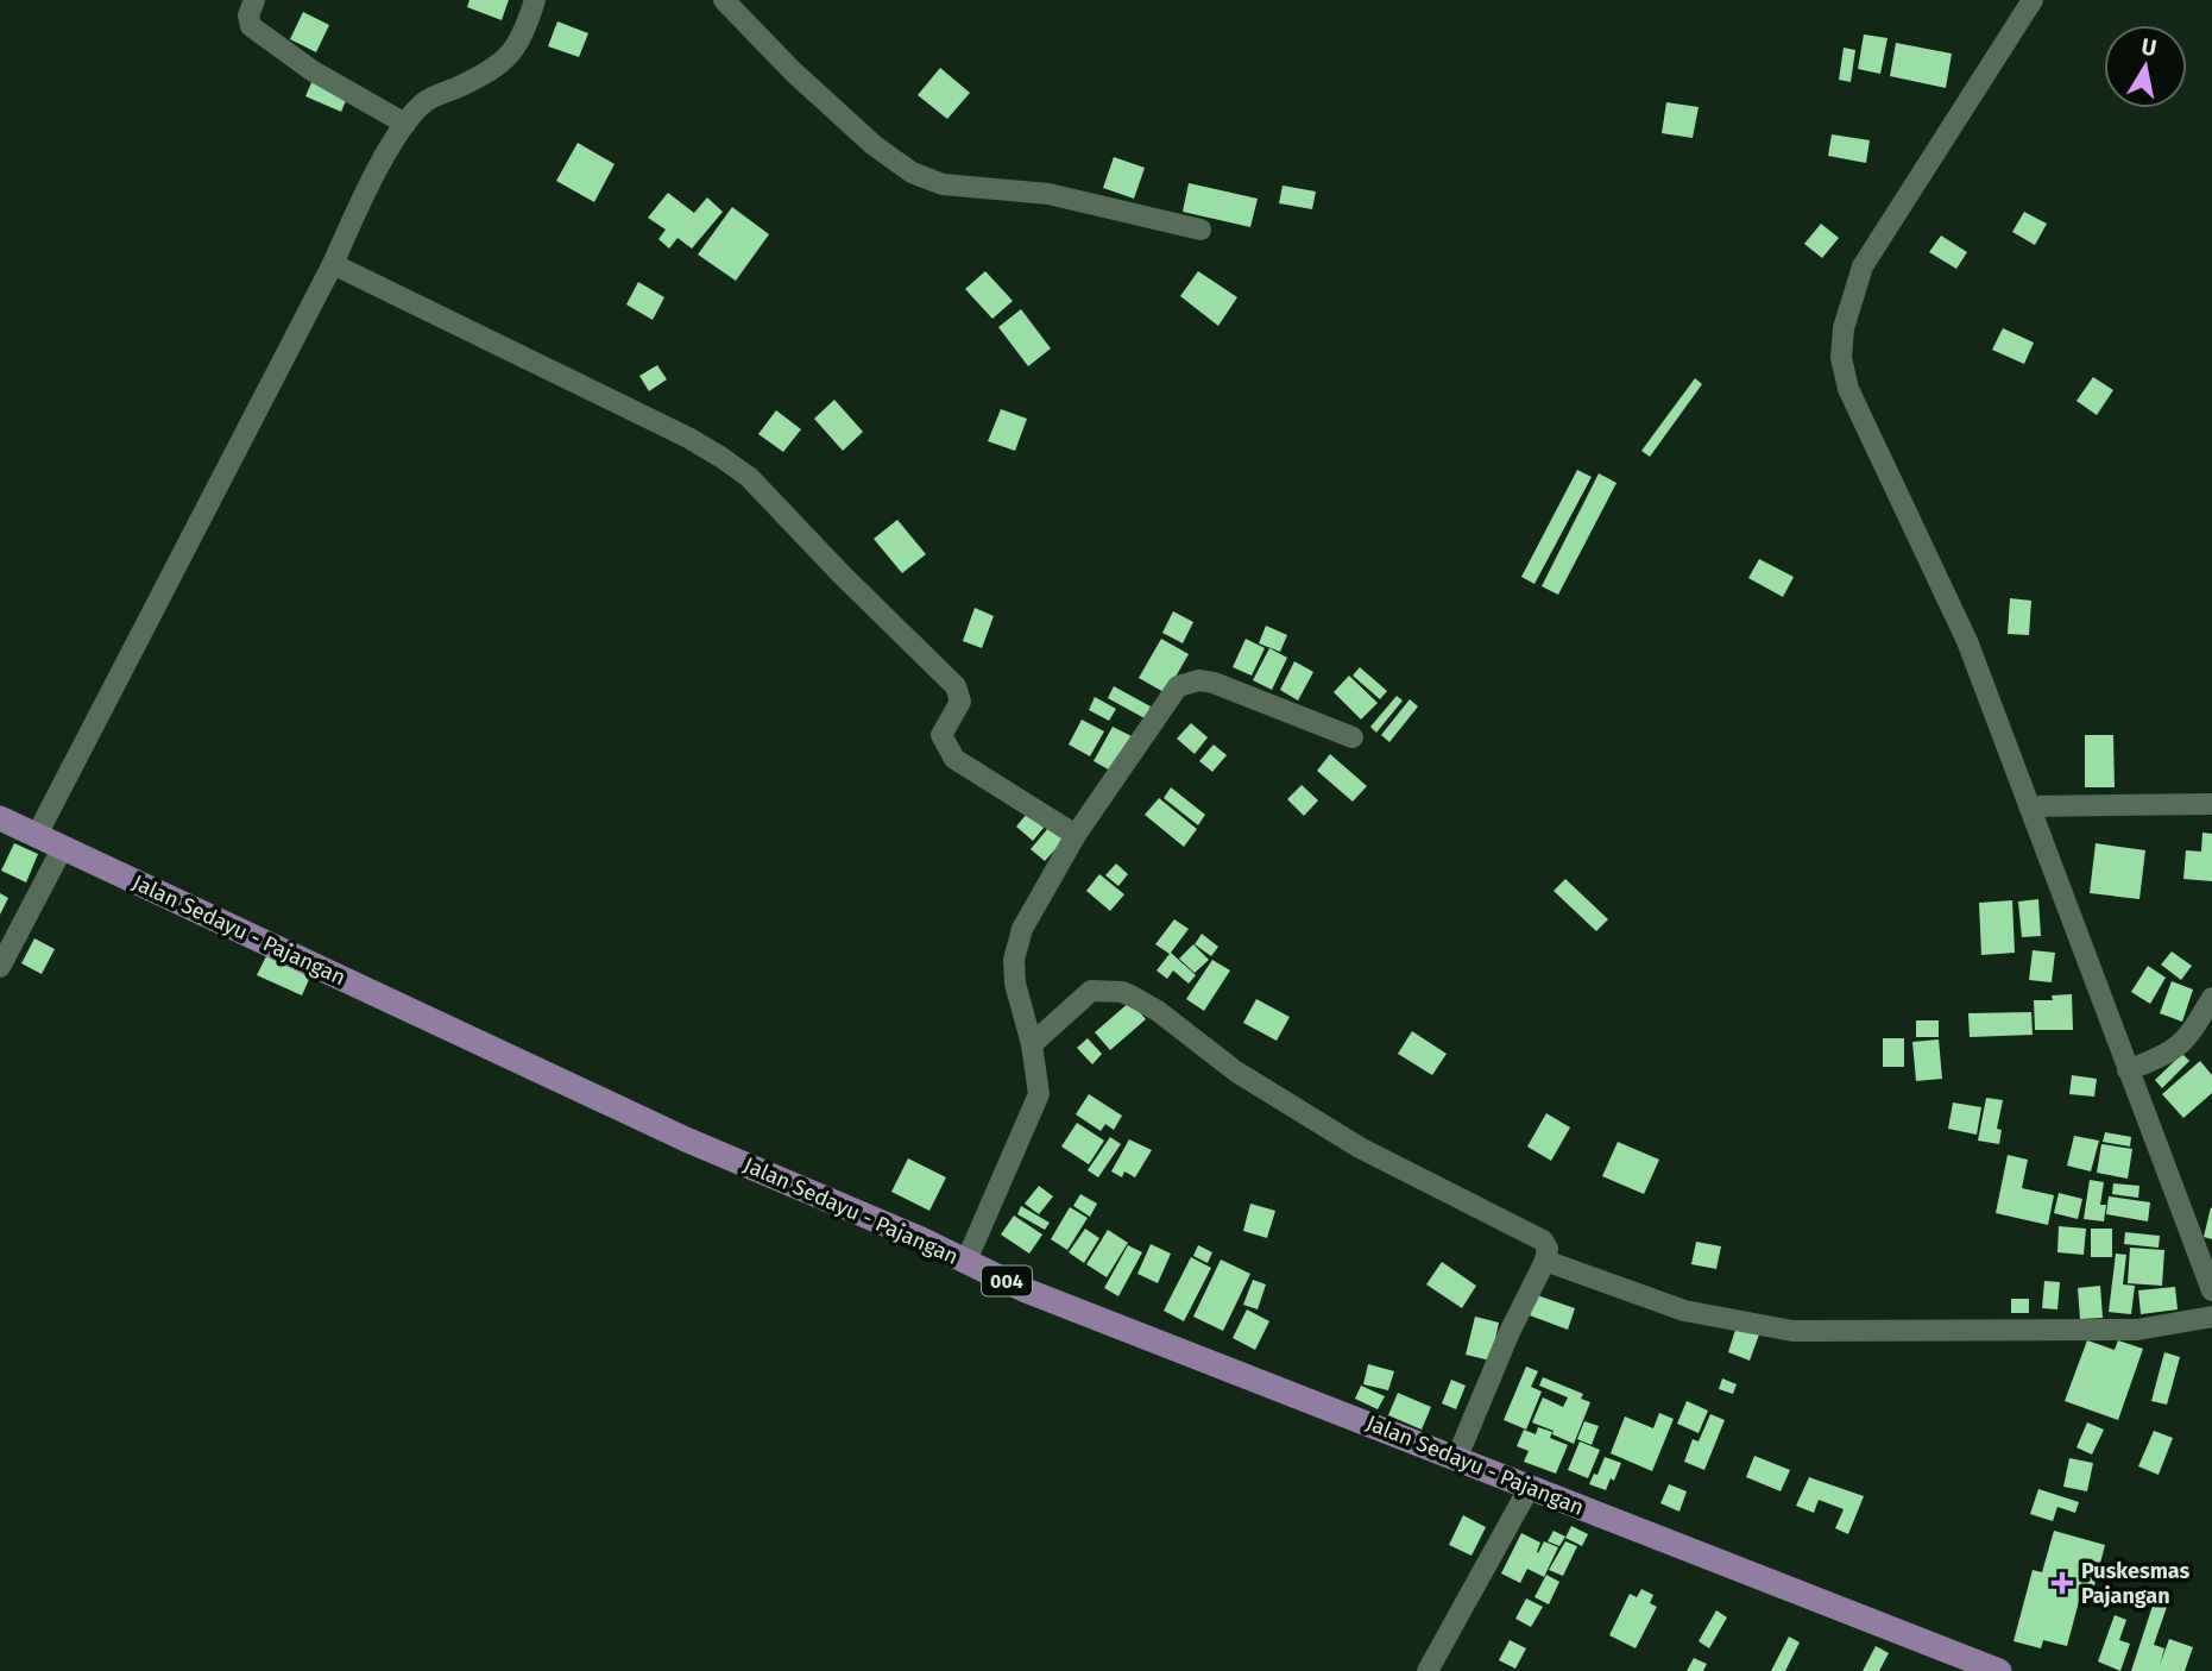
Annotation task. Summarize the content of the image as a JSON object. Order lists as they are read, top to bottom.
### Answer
{
  "streets": {
    "main road": ["Jalan Sedayu - Pajangan", "004"]
  },
  "places": {
    "health": ["Puskesmas Pajangan"]
  },
  "north": "top"
}
